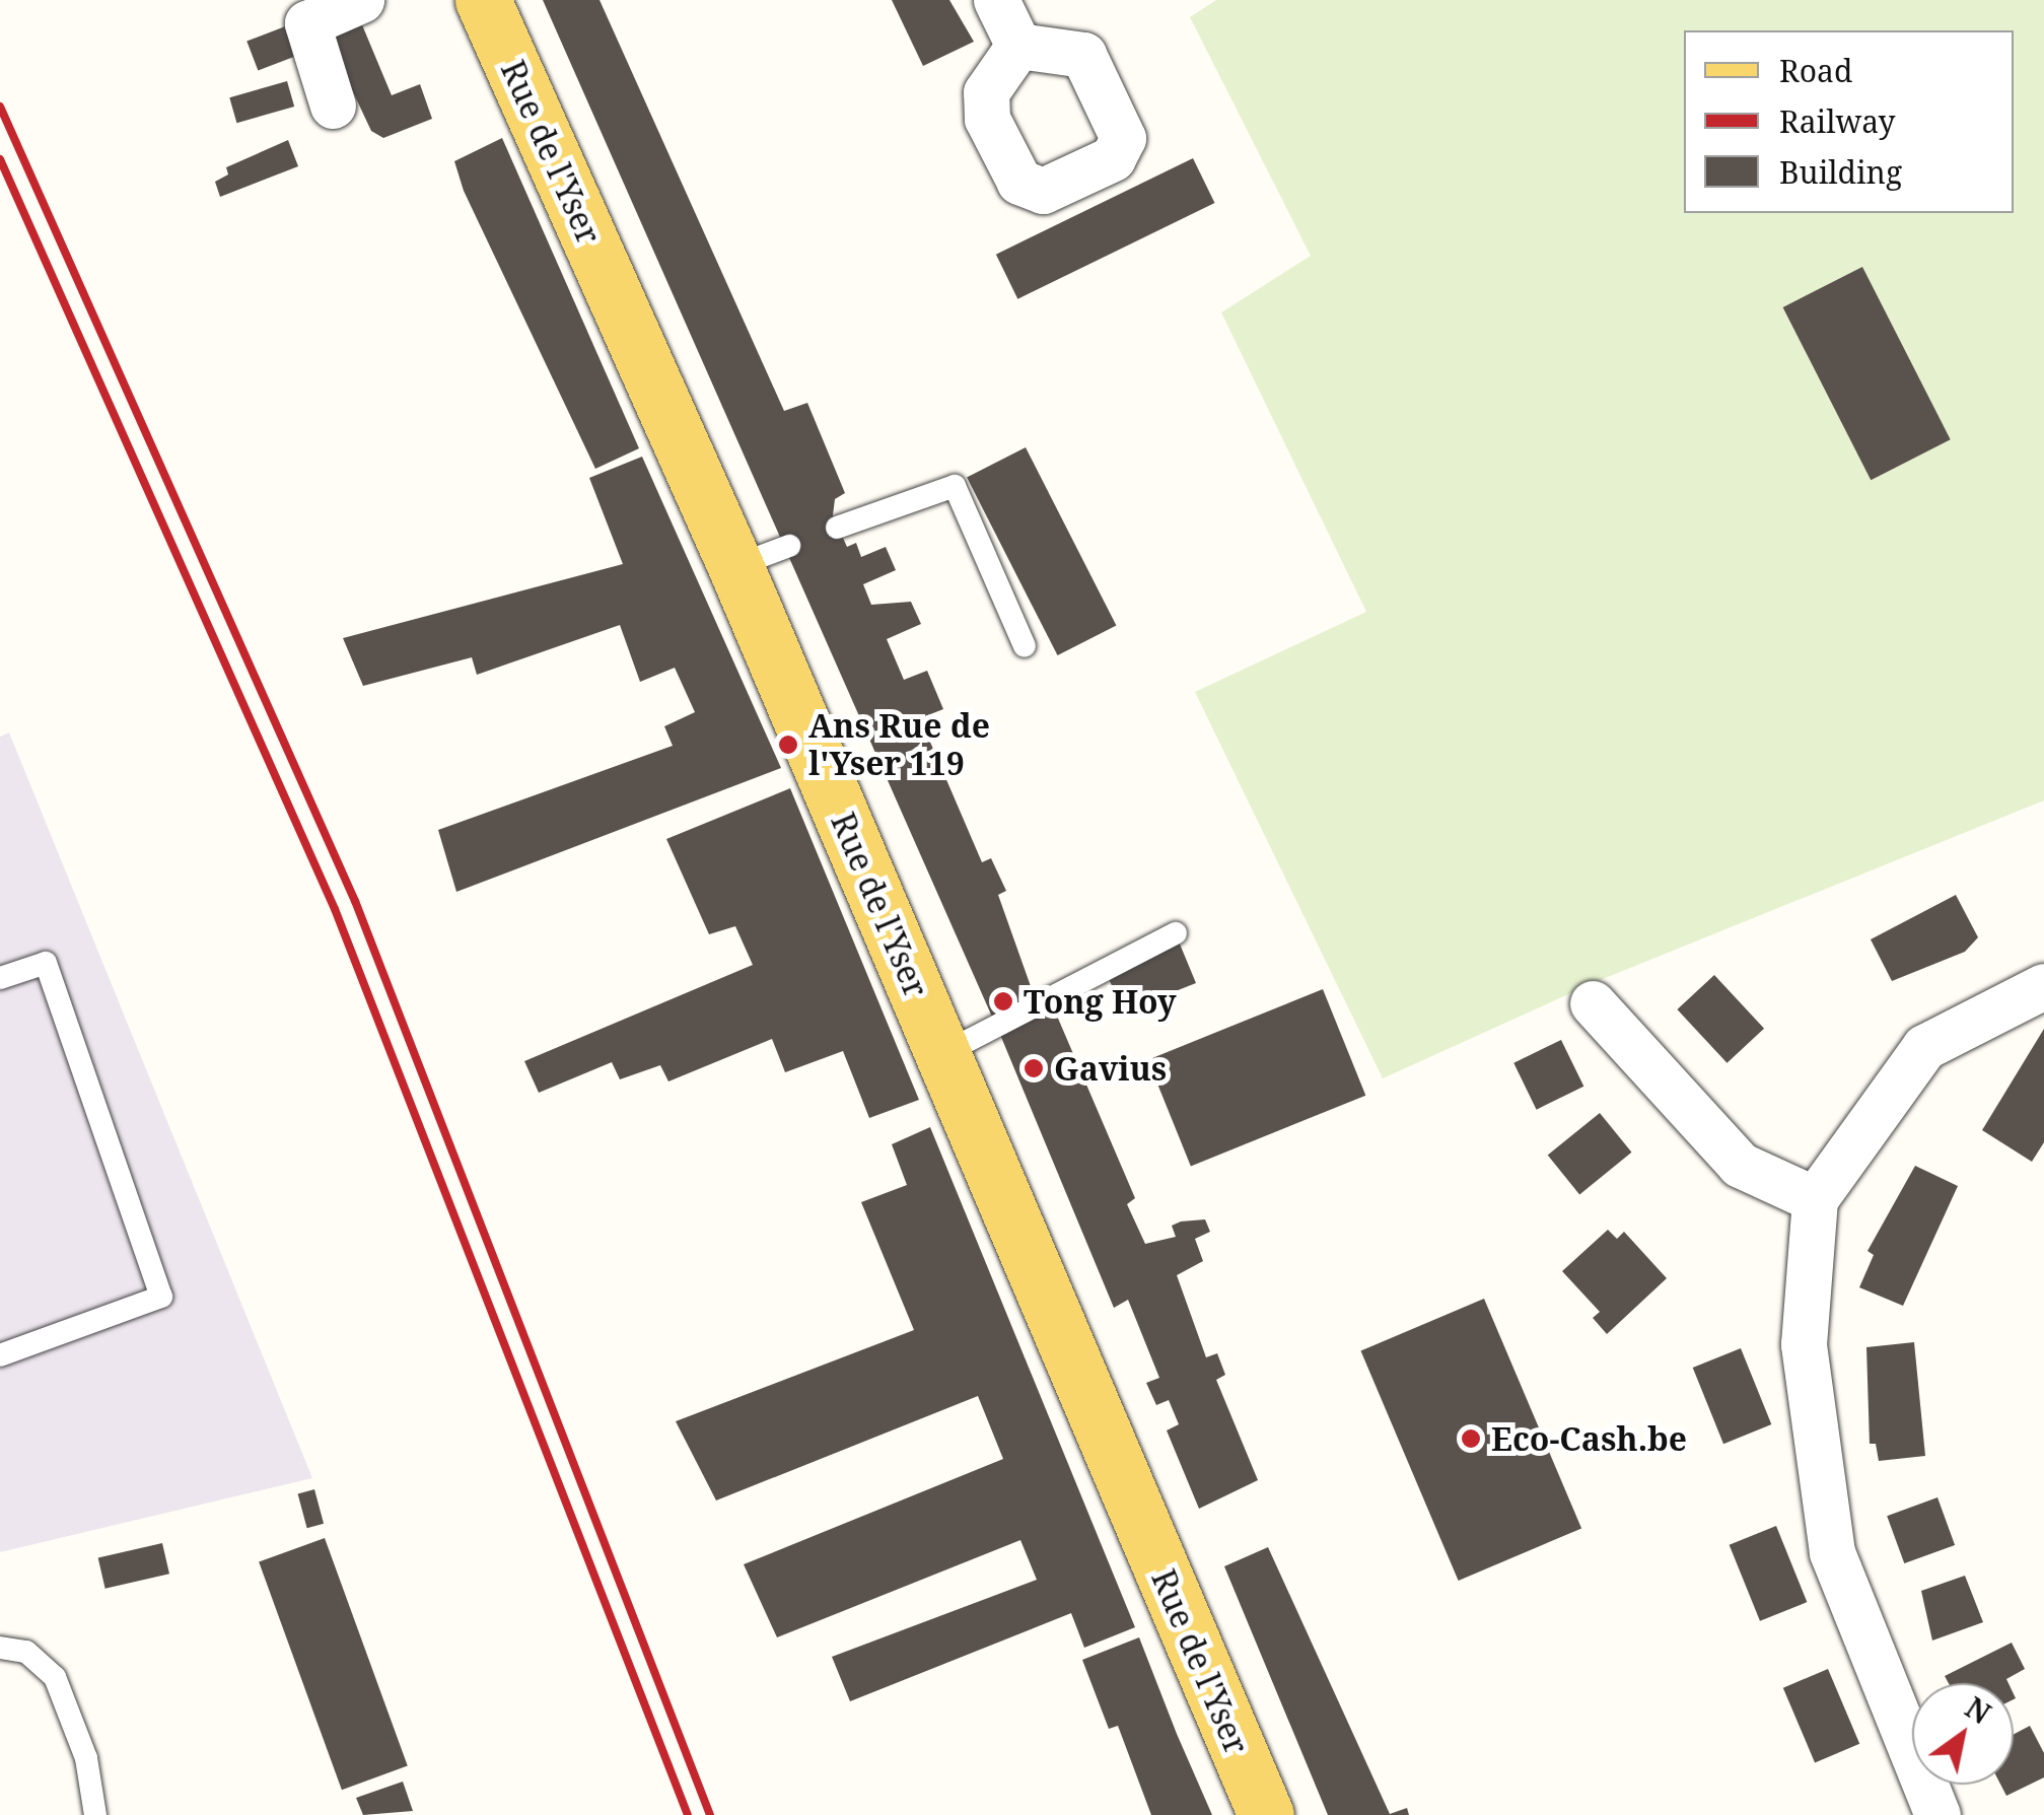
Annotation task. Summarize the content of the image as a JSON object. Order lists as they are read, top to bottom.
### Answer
{
  "streets": {
    "main road": ["Rue de l'Yser"]
  },
  "places": [
    "Ans Rue de l'Yser 119",
    "Tong Hoy",
    "Gavius",
    "Eco-Cash.be"
  ],
  "legend": ["Road", "Railway", "Building"],
  "north": "top right"
}
